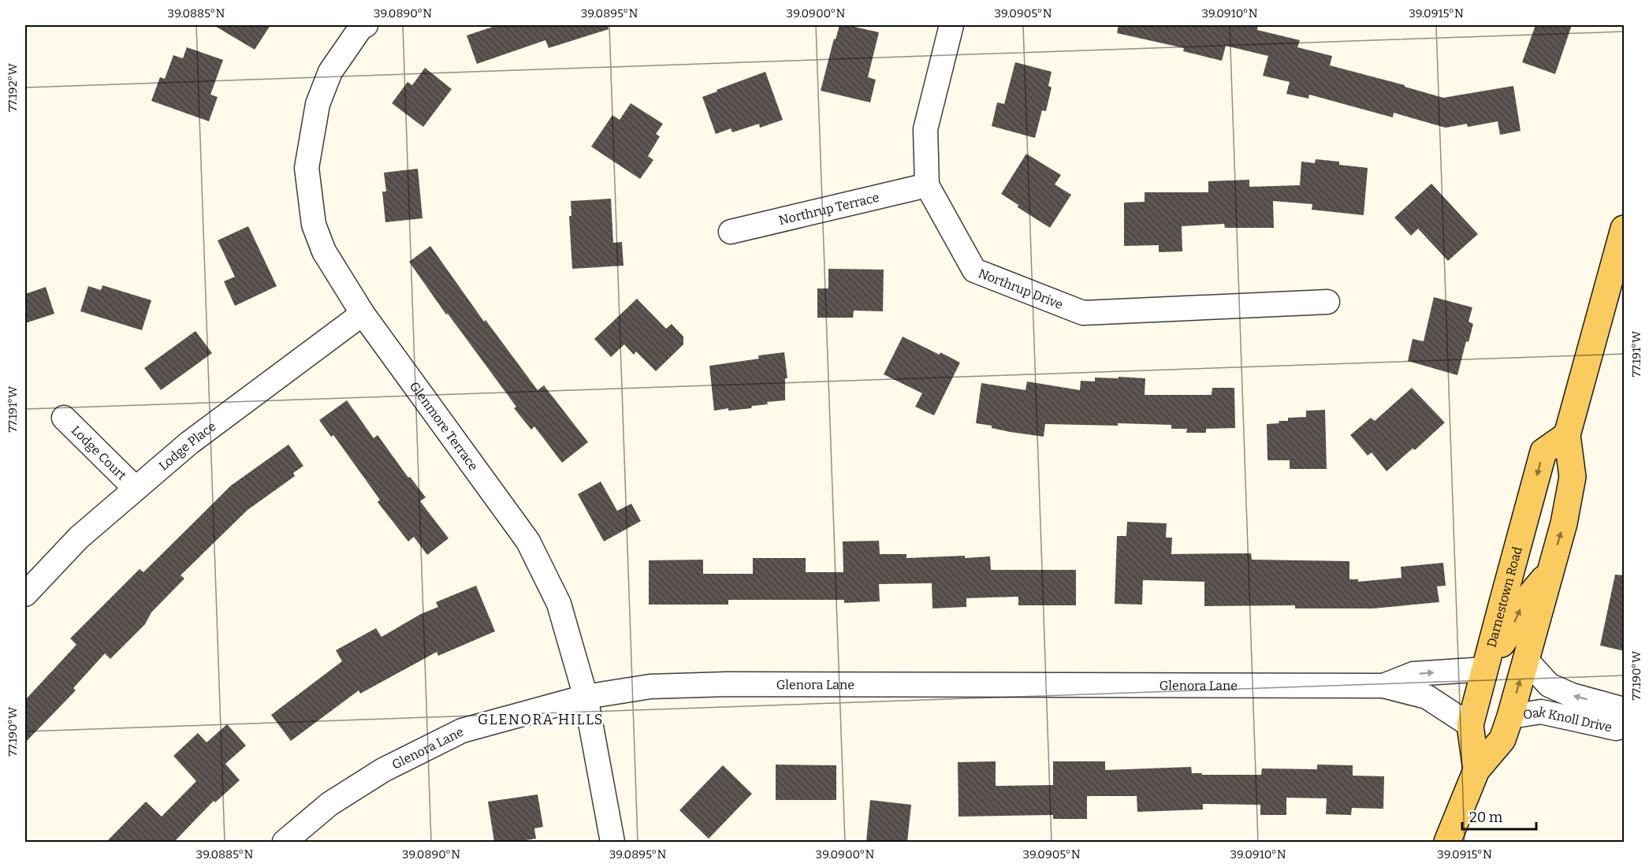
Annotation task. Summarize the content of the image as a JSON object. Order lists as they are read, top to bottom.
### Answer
{
  "streets": {
    "main road": ["Darnestown Road"],
    "street": [
      "Northrup Terrace",
      "Northrup Drive",
      "Glenmore Terrace",
      "Lodge Place",
      "Lodge Court",
      "Glenora Lane",
      "Oak Knoll Drive"
    ]
  },
  "crossings": [
    ["Northrup Terrace", "Northrup Drive"],
    ["Glenmore Terrace", "Lodge Place"],
    ["Glenmore Terrace", "Glenora Lane"],
    ["Lodge Place", "Lodge Court"],
    ["Darnestown Road", "Glenora Lane"]
  ],
  "districts": ["GLENORA HILLS"],
  "scale_bar": "20 m",
  "coordinates": [
    "39.0885°N",
    "39.0890°N",
    "39.0895°N",
    "39.0900°N",
    "39.0905°N",
    "39.0910°N",
    "39.0915°N",
    "77.192°W",
    "77.191°W",
    "77.190°W"
  ]
}
